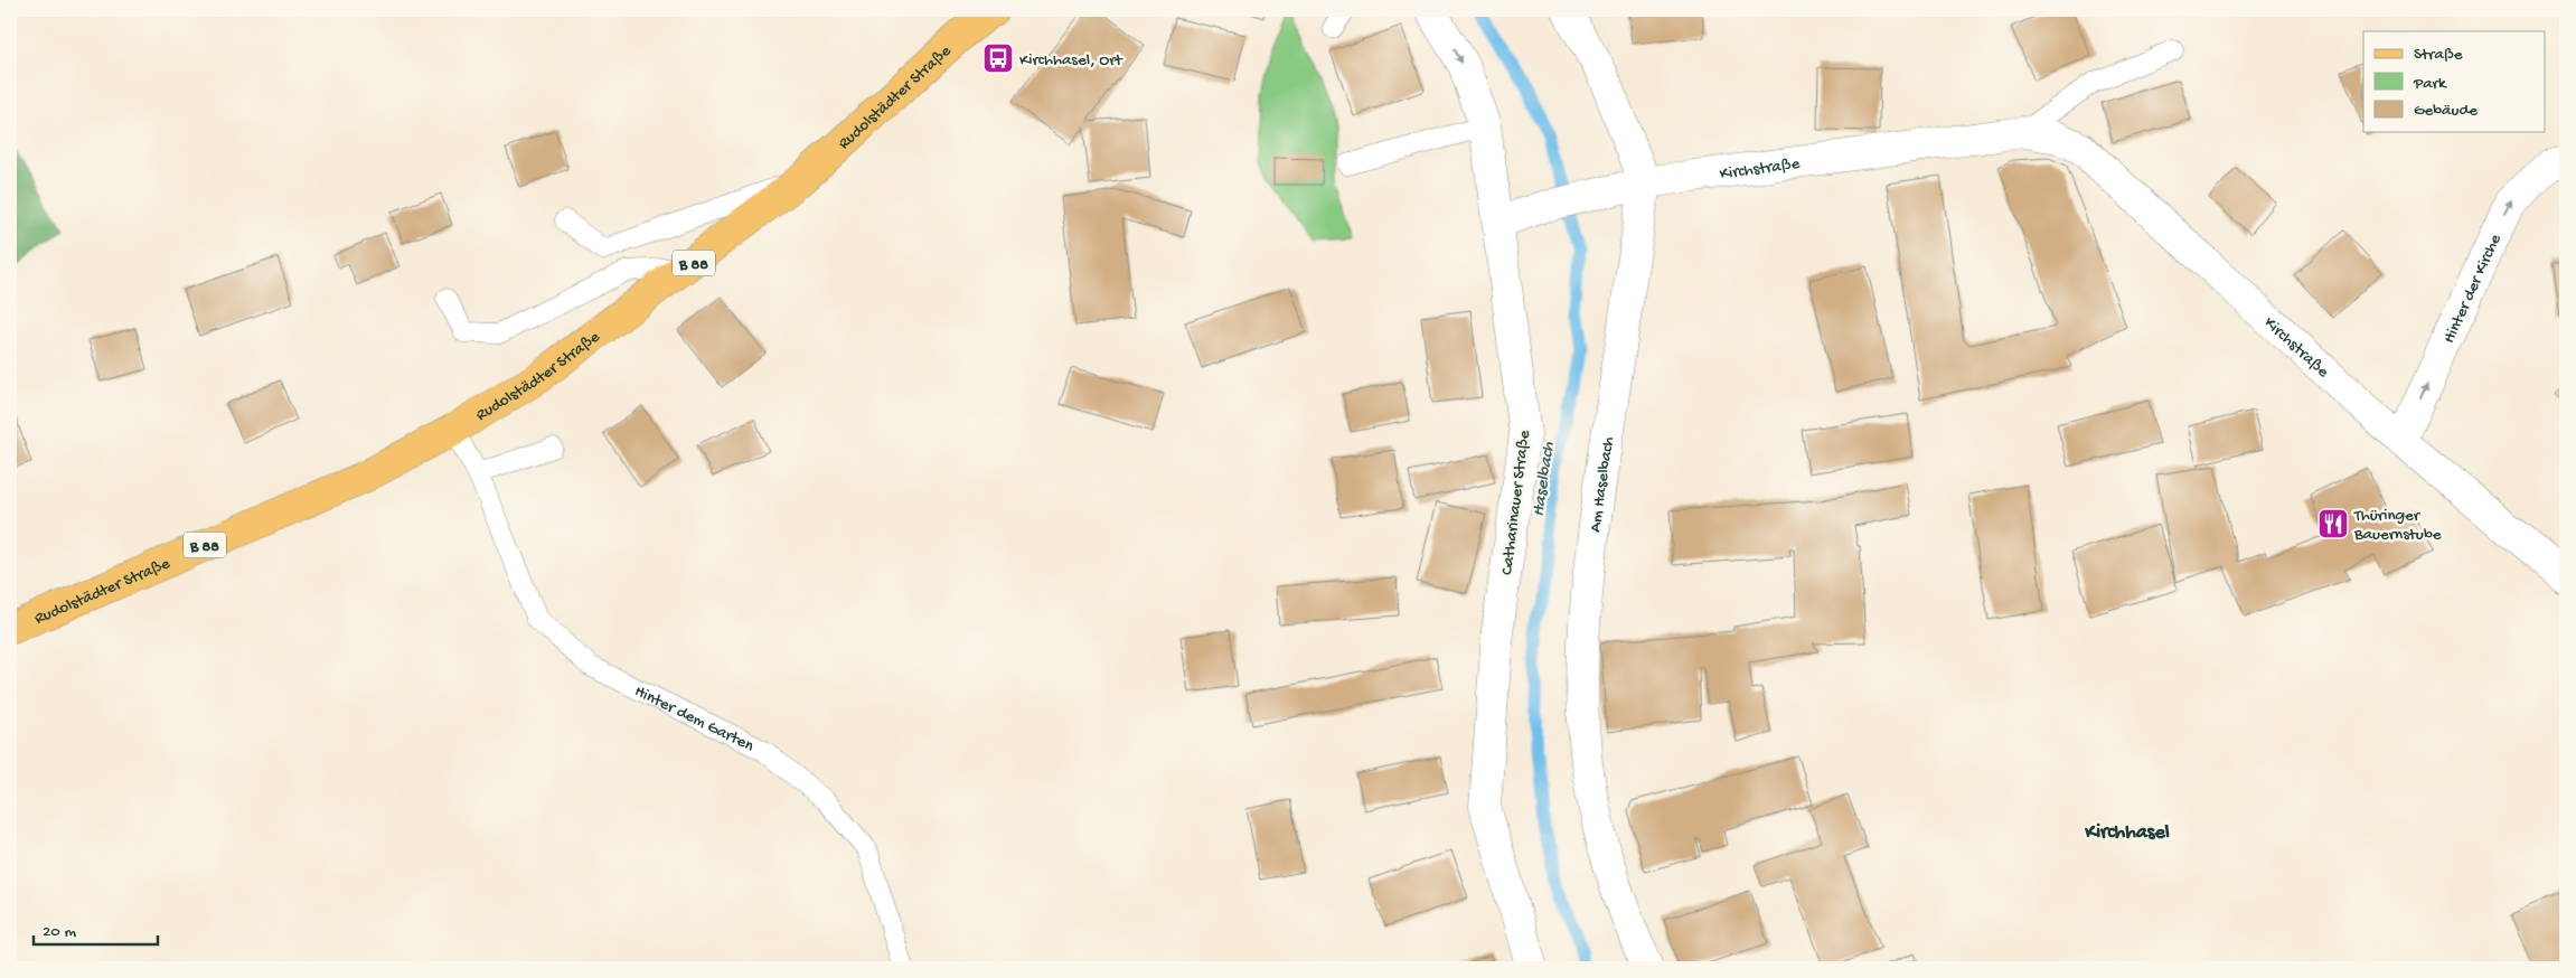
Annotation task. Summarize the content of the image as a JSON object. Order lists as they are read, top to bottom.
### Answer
{
  "streets": {
    "main road": ["Rudolstädter Straße", "B 88"],
    "street": [
      "Kirchstraße",
      "Hinter der Kirche",
      "Am Haselbach",
      "Catharinauer Straße"
    ],
    "lane": ["Hinter dem Garten"]
  },
  "crossings": [
    ["Rudolstädter Straße", "Hinter dem Garten"],
    ["Kirchstraße", "Hinter der Kirche"],
    ["Kirchstraße", "Am Haselbach"],
    ["Kirchstraße", "Catharinauer Straße"]
  ],
  "one_way": ["Hinter der Kirche"],
  "districts": ["Kirchhasel"],
  "water": ["Haselbach"],
  "places": {
    "bus stop": ["Kirchhasel, Ort"],
    "restaurant": ["Thüringer Bauernstube"]
  },
  "legend": ["Straße", "Park", "Gebäude"],
  "scale_bar": "20 m"
}
